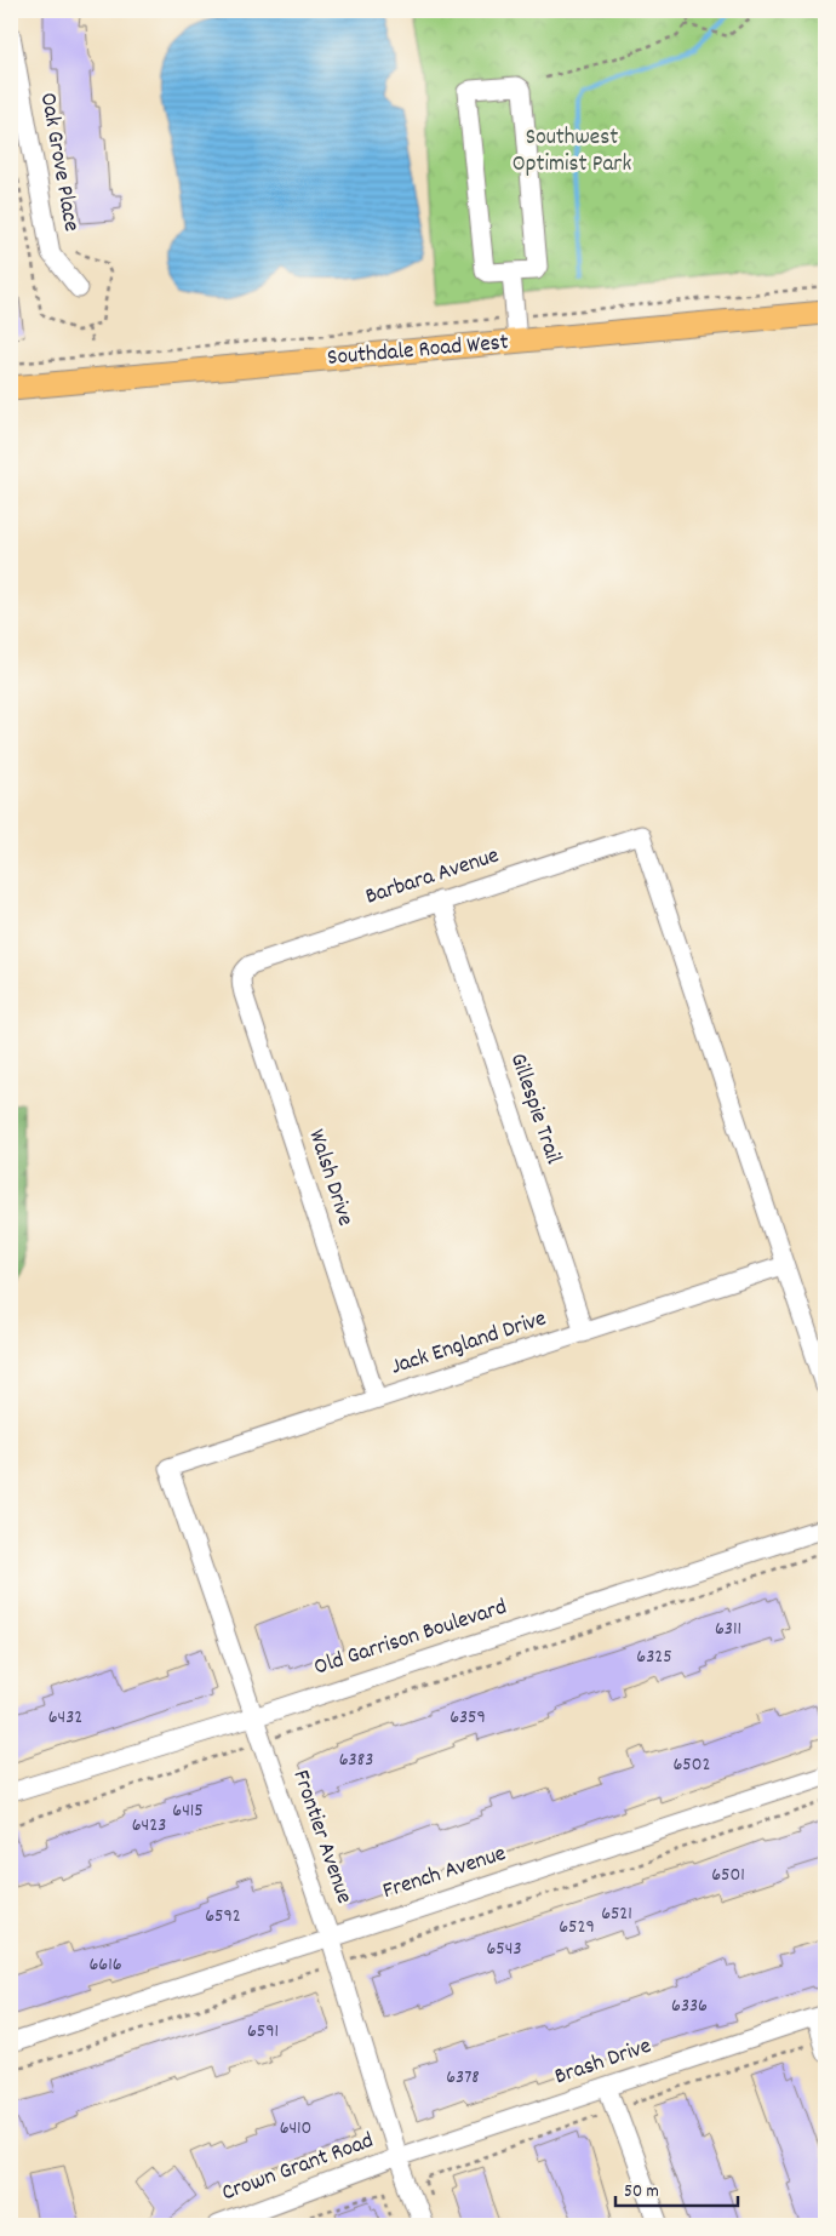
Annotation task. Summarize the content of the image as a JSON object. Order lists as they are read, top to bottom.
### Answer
{
  "streets": {
    "main road": ["Southdale Road West"],
    "street": [
      "Oak Grove Place",
      "Barbara Avenue",
      "Gillespie Trail",
      "Walsh Drive",
      "Jack England Drive",
      "Old Garrison Boulevard",
      "Frontier Avenue",
      "French Avenue",
      "Brash Drive",
      "Crown Grant Road"
    ]
  },
  "crossings": [
    ["Barbara Avenue", "Gillespie Trail"],
    ["Barbara Avenue", "Walsh Drive"],
    ["Barbara Avenue", "Jack England Drive"],
    ["Gillespie Trail", "Jack England Drive"],
    ["Walsh Drive", "Jack England Drive"],
    ["Jack England Drive", "Frontier Avenue"],
    ["Old Garrison Boulevard", "Frontier Avenue"],
    ["Frontier Avenue", "French Avenue"],
    ["Frontier Avenue", "Brash Drive"],
    ["Frontier Avenue", "Crown Grant Road"],
    ["Brash Drive", "Crown Grant Road"]
  ],
  "parks": ["Southwest Optimist Park"],
  "house_numbers": [
    "6311",
    "6325",
    "6432",
    "6359",
    "6383",
    "6502",
    "6415",
    "6423",
    "6501",
    "6521",
    "6592",
    "6529",
    "6543",
    "6616",
    "6336",
    "6591",
    "6378",
    "6410"
  ],
  "scale_bar": "50 m"
}
